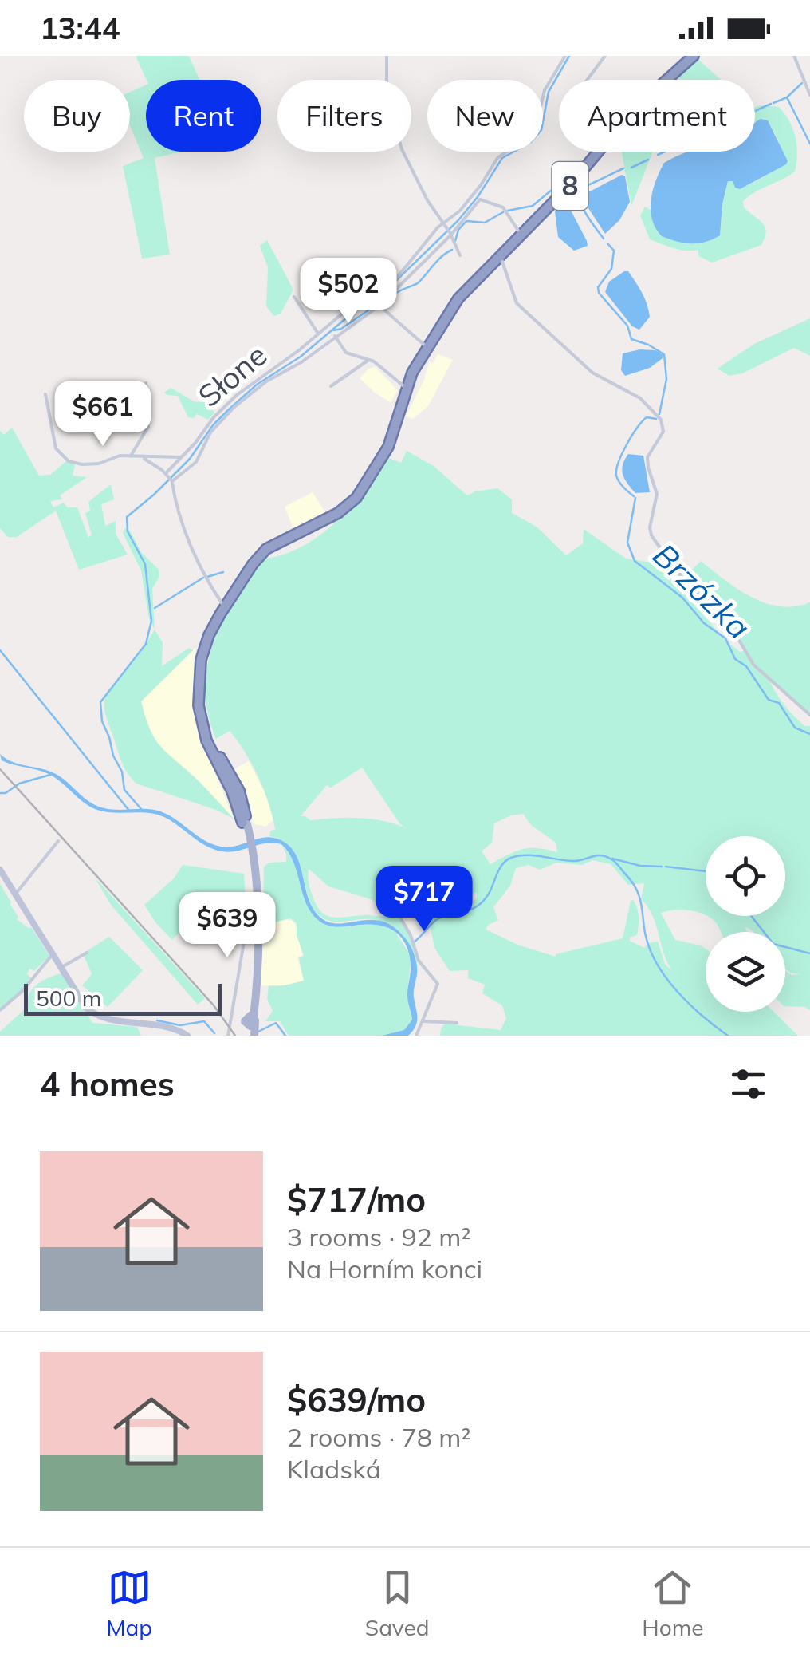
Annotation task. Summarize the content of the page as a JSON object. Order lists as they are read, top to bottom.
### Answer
{
  "streets": {
    "highway": ["8"],
    "street": ["Słone"]
  },
  "water": ["Brzózka"],
  "scale_bar": "500 m",
  "page": {
    "status": "13:44",
    "chip": [
      "Buy",
      "Rent",
      "Filters",
      "New",
      "Apartment"
    ],
    "price": [
      "$502",
      "$661",
      "$717",
      "$639"
    ],
    "scale": "500 m",
    "heading": "4 homes",
    "list": [
      {
        "name": "$717/mo",
        "note": "3 rooms · 92 m² · Na Horním konci"
      },
      {
        "name": "$639/mo",
        "note": "2 rooms · 78 m² · Kladská"
      }
    ],
    "tabs": ["Map", "Saved", "Home"]
  }
}
